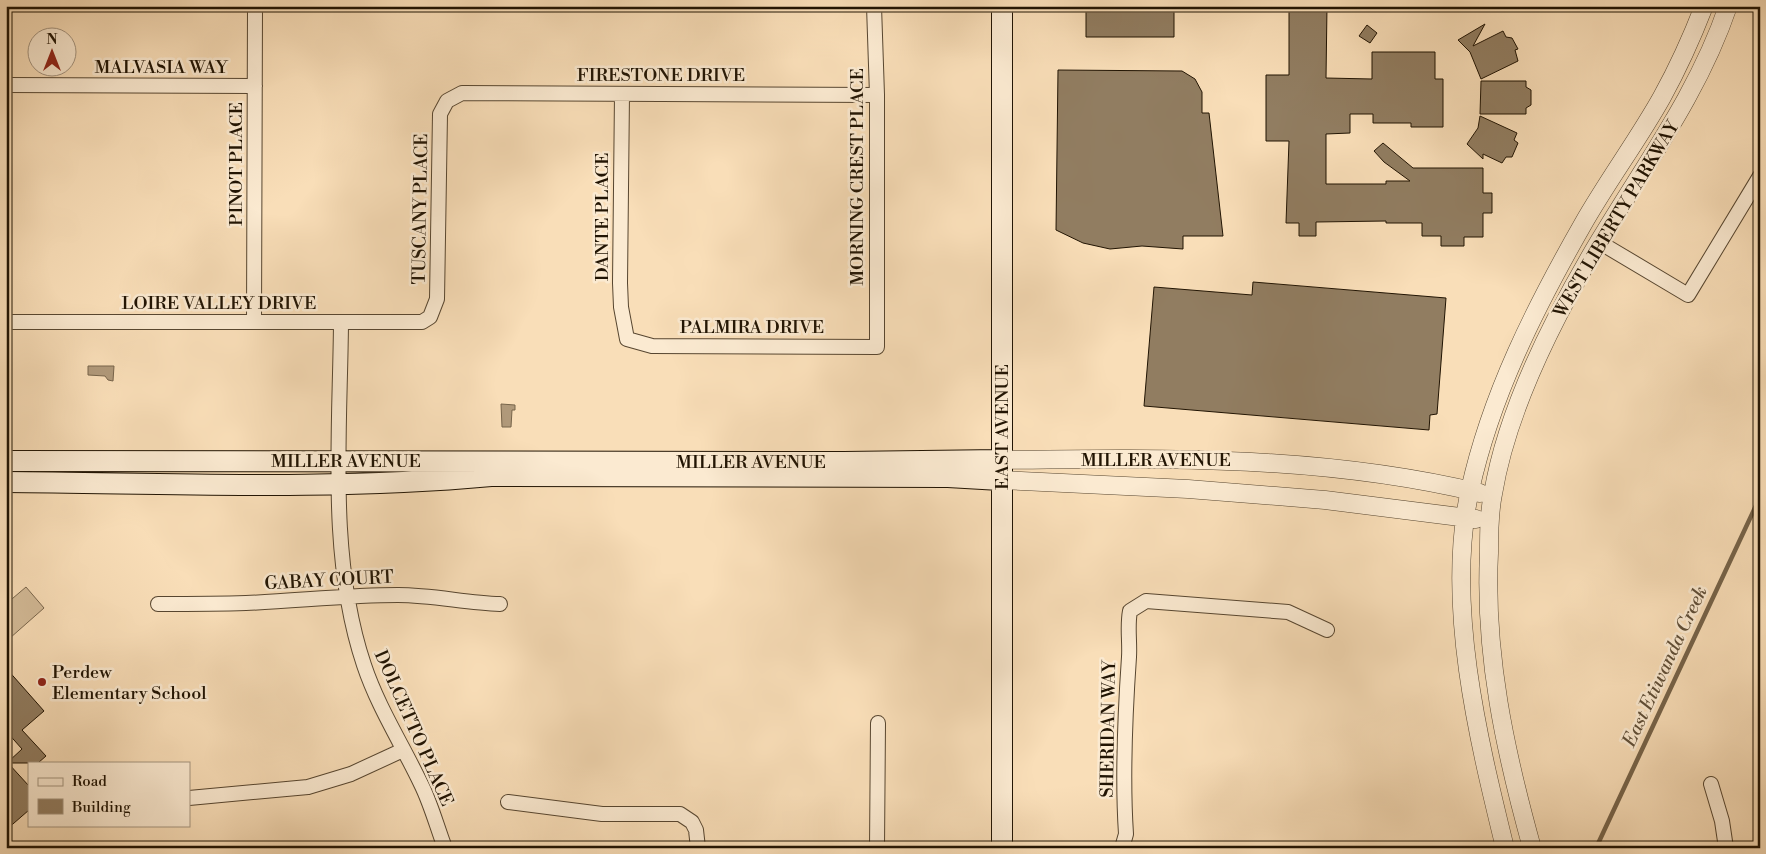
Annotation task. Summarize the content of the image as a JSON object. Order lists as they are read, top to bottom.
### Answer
{
  "streets": {
    "main road": ["EAST AVENUE", "MILLER AVENUE"],
    "street": [
      "MALVASIA WAY",
      "FIRESTONE DRIVE",
      "PINOT PLACE",
      "MORNING CREST PLACE",
      "TUSCANY PLACE",
      "DANTE PLACE",
      "WEST LIBERTY PARKWAY",
      "LOIRE VALLEY DRIVE",
      "PALMIRA DRIVE",
      "GABAY COURT",
      "DOLCETTO PLACE",
      "SHERIDAN WAY"
    ]
  },
  "crossings": [
    ["MALVASIA WAY", "PINOT PLACE"],
    ["FIRESTONE DRIVE", "MORNING CREST PLACE"],
    ["FIRESTONE DRIVE", "TUSCANY PLACE"],
    ["FIRESTONE DRIVE", "DANTE PLACE"],
    ["PINOT PLACE", "LOIRE VALLEY DRIVE"],
    ["MORNING CREST PLACE", "PALMIRA DRIVE"],
    ["TUSCANY PLACE", "LOIRE VALLEY DRIVE"],
    ["DANTE PLACE", "PALMIRA DRIVE"],
    ["WEST LIBERTY PARKWAY", "MILLER AVENUE"],
    ["LOIRE VALLEY DRIVE", "DOLCETTO PLACE"],
    ["EAST AVENUE", "MILLER AVENUE"],
    ["MILLER AVENUE", "DOLCETTO PLACE"],
    ["GABAY COURT", "DOLCETTO PLACE"]
  ],
  "water": ["East Etiwanda Creek"],
  "places": ["Perdew Elementary School"],
  "legend": ["Road", "Building"],
  "north": "top"
}
